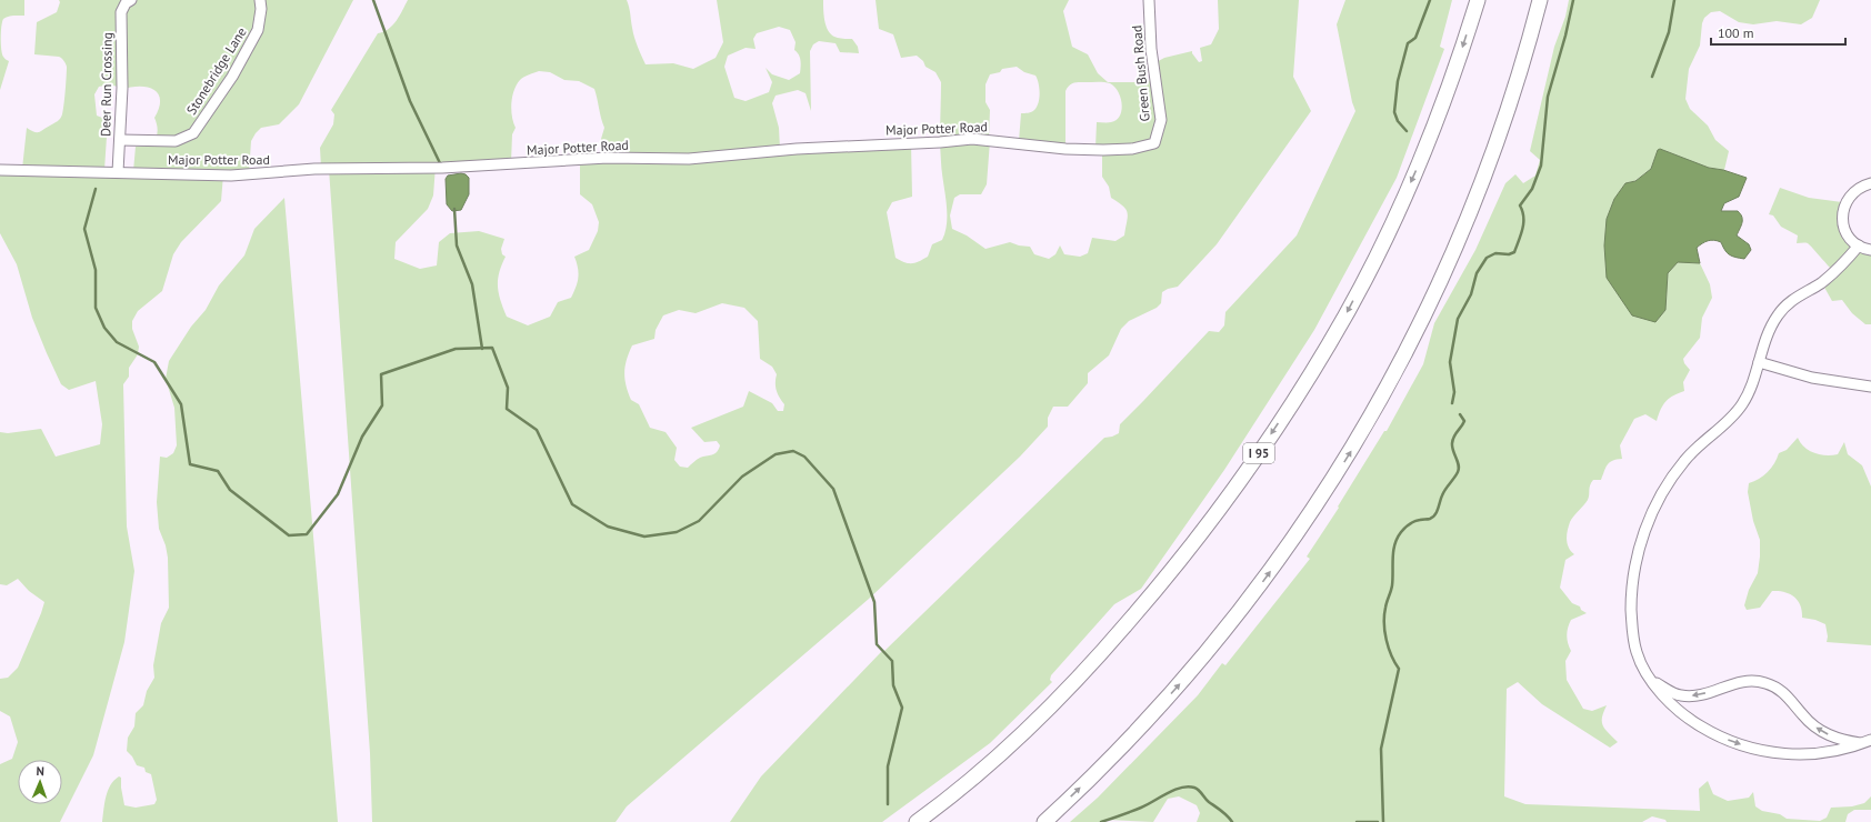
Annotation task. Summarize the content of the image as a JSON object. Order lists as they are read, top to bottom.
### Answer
{
  "streets": {
    "highway": ["I 95"],
    "street": [
      "Stonebridge Lane",
      "Green Bush Road",
      "Deer Run Crossing",
      "Major Potter Road"
    ]
  },
  "crossings": [
    ["Stonebridge Lane", "Deer Run Crossing"],
    ["Green Bush Road", "Major Potter Road"],
    ["Deer Run Crossing", "Major Potter Road"]
  ],
  "scale_bar": "100 m",
  "north": "top"
}
